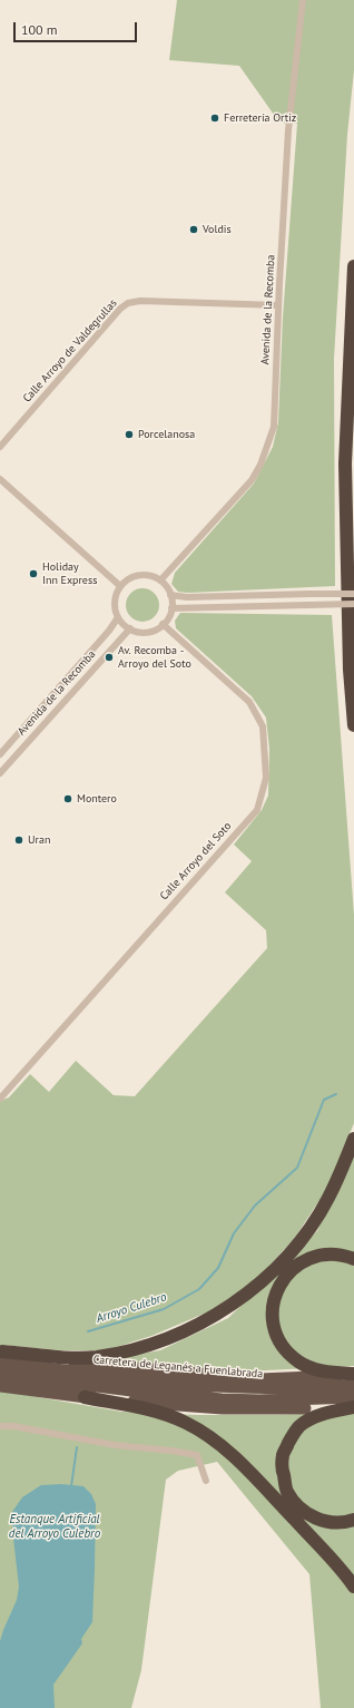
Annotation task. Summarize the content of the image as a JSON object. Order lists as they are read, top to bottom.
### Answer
{
  "streets": {
    "highway": ["Carretera de Leganés a Fuenlabrada"],
    "street": ["Avenida de la Recomba", "Calle Arroyo de Valdegrullas", "Calle Arroyo del Soto"]
  },
  "crossings": [
    ["Avenida de la Recomba", "Calle Arroyo de Valdegrullas"],
    ["Avenida de la Recomba", "Calle Arroyo del Soto"]
  ],
  "water": ["Arroyo Culebro", "Estanque Artificial del Arroyo Culebro"],
  "places": [
    "Ferretería Ortiz",
    "Voldis",
    "Porcelanosa",
    "Holiday Inn Express",
    "Av. Recomba - Arroyo del Soto",
    "Montero",
    "Uran"
  ],
  "scale_bar": "100 m"
}
